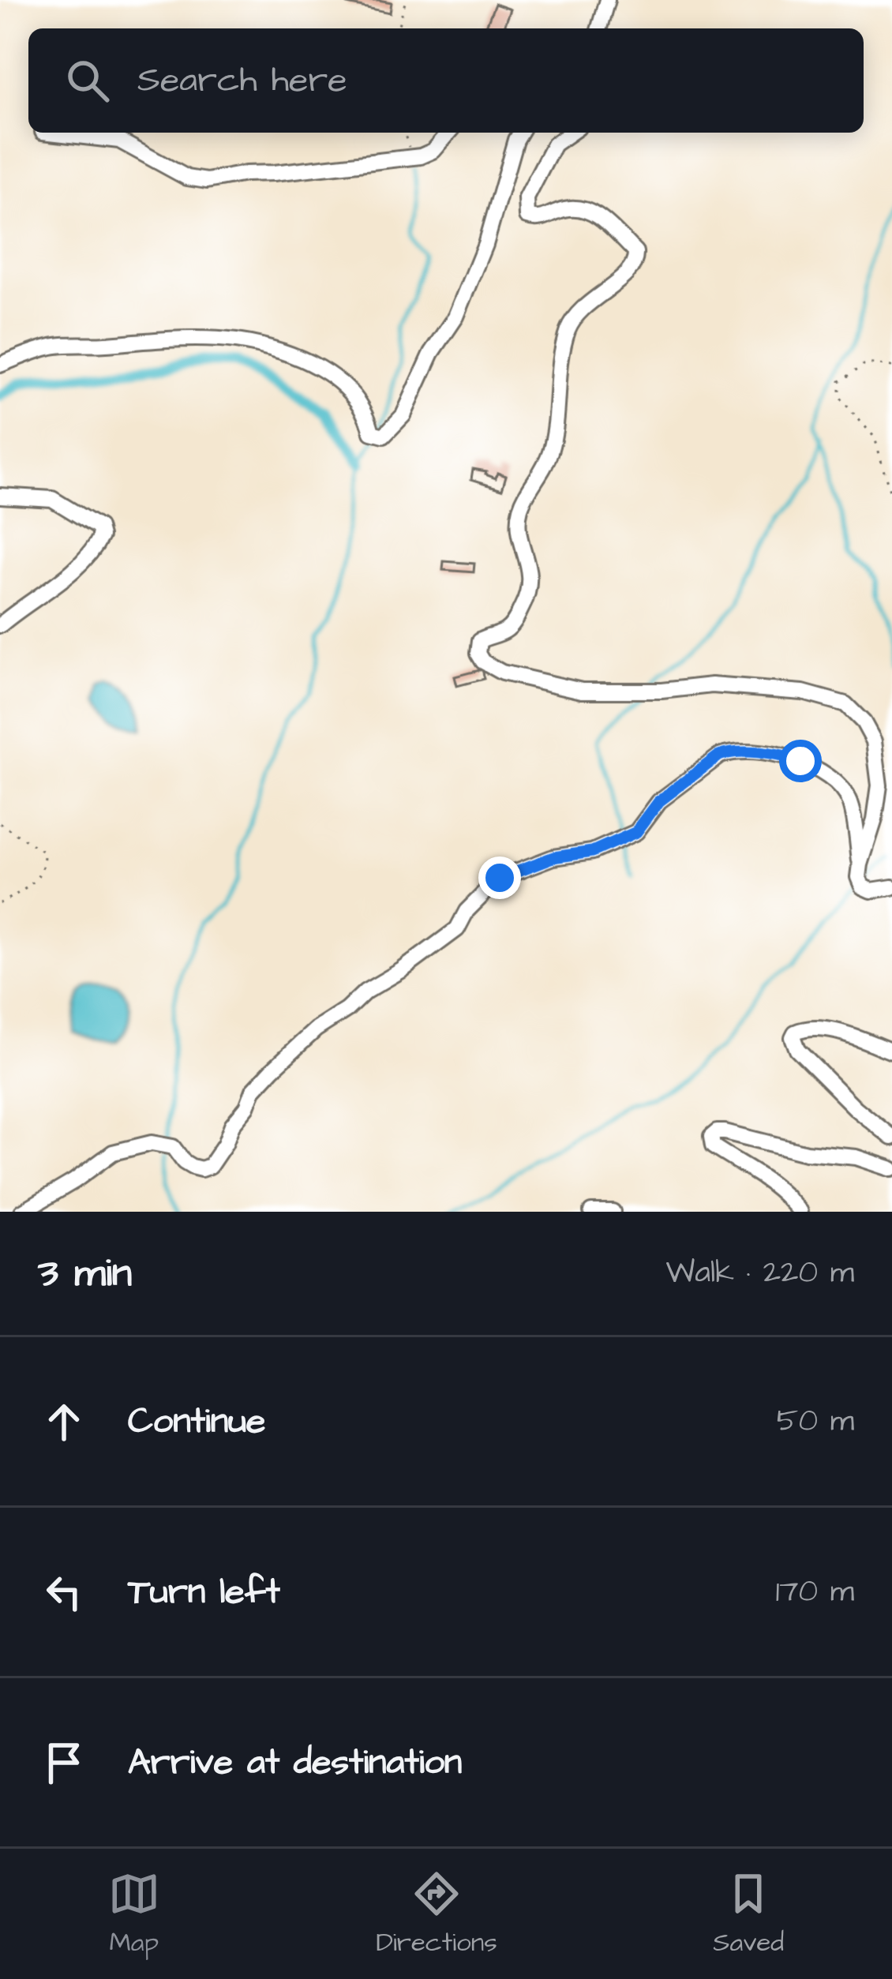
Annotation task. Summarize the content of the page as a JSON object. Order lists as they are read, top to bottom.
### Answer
{
  "page": {
    "search": "Search here",
    "heading": ["3 min", "Walk · 220 m"],
    "list": [
      ["Continue", "50 m"],
      ["Turn left", "170 m"],
      "Arrive at destination"
    ],
    "nav": ["Map", "Directions", "Saved"]
  }
}
